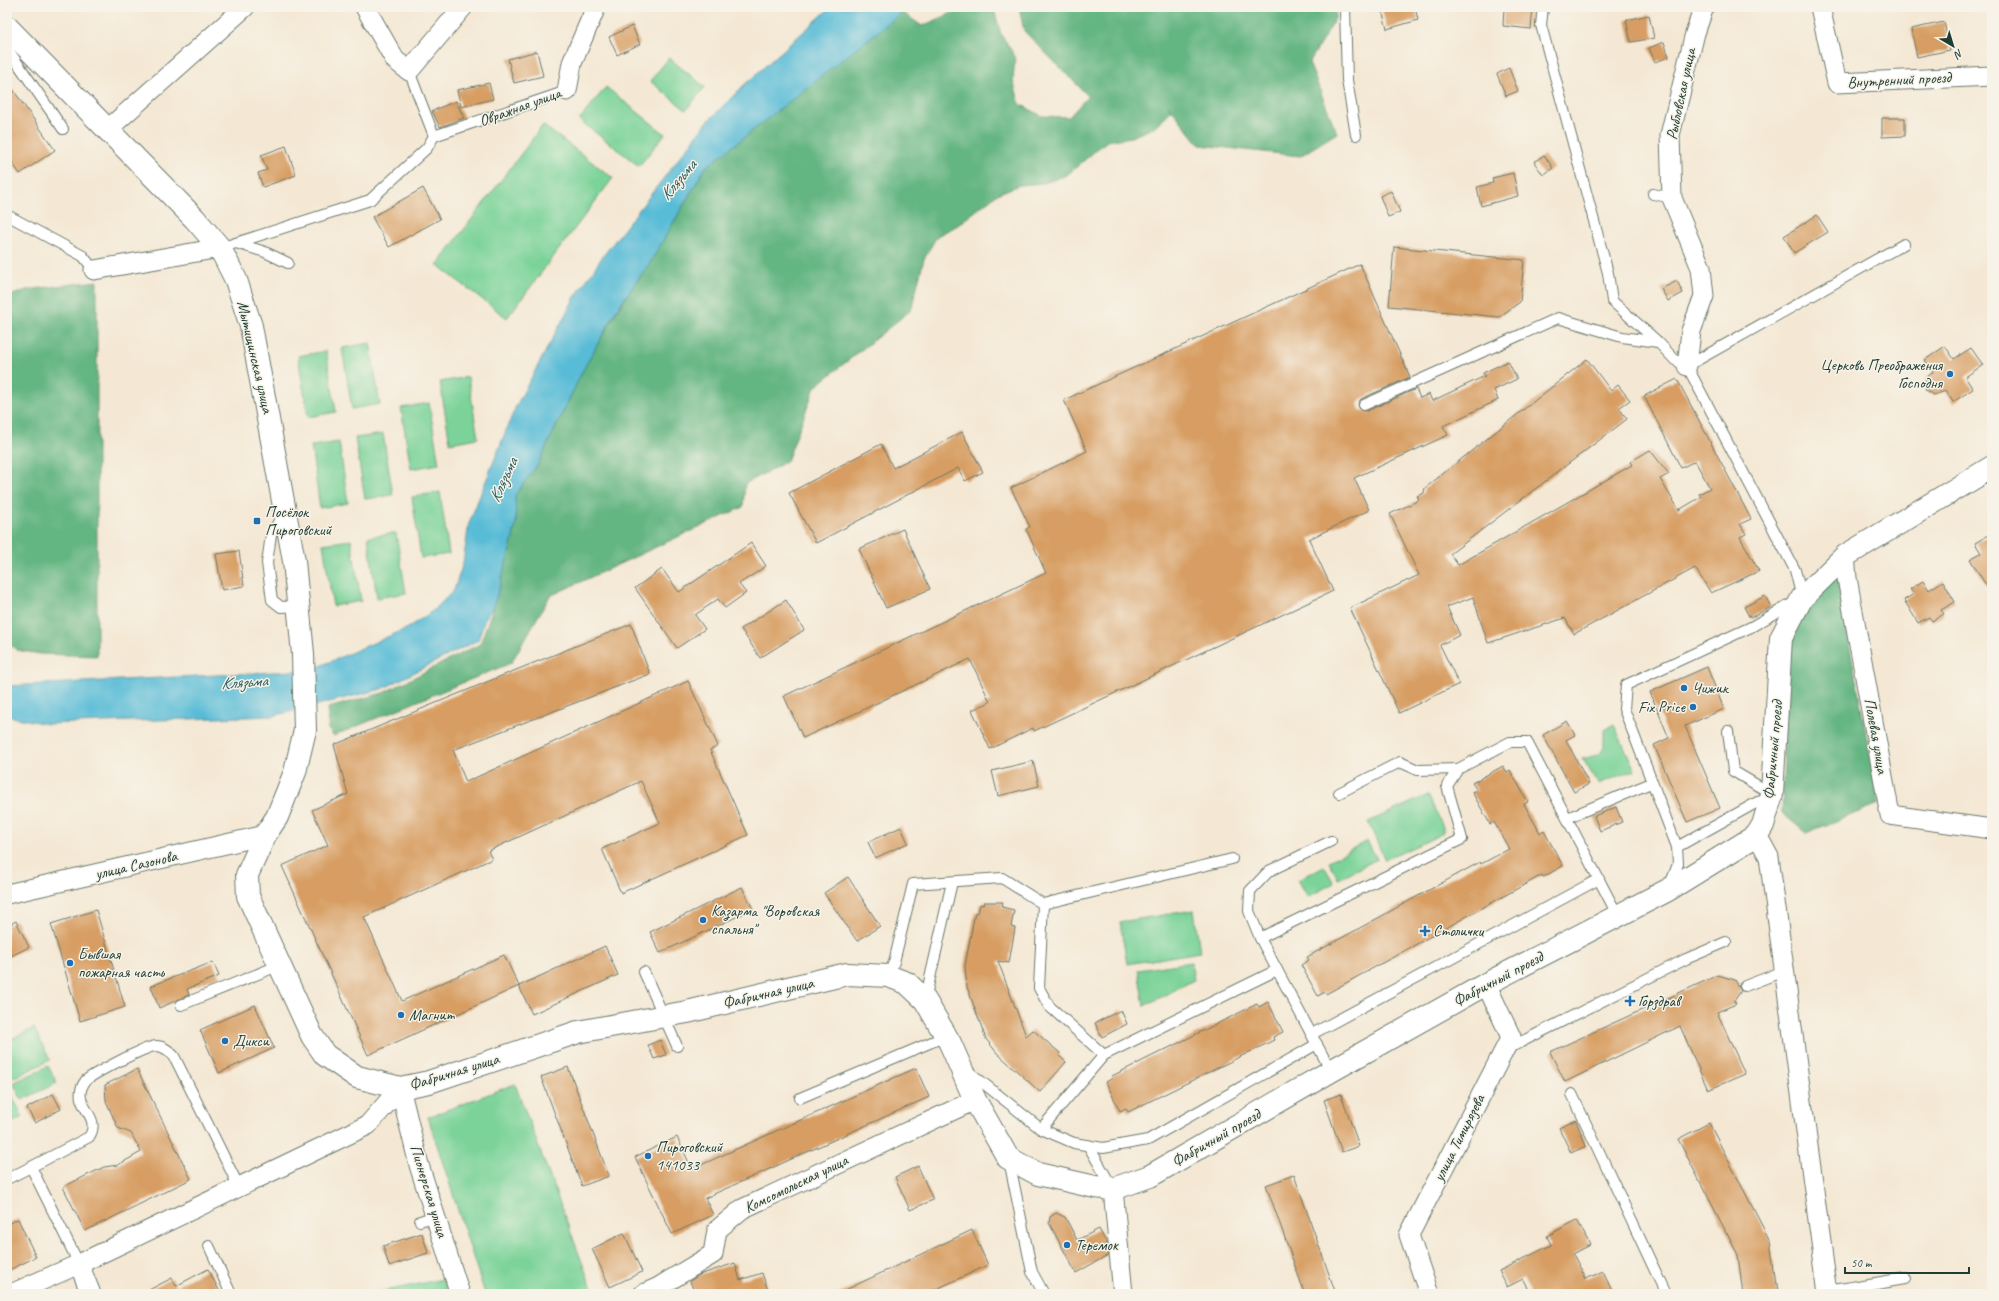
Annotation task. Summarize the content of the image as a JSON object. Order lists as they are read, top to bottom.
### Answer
{
  "streets": {
    "street": [
      "Внутренний проезд",
      "Рыбловская улица",
      "Овражная улица",
      "Мытищинская улица",
      "Полевая улица",
      "Фабричный проезд",
      "улица Сазонова",
      "Фабричная улица",
      "улица Тимирязева",
      "Комсомольская улица",
      "Пионерская улица"
    ]
  },
  "crossings": [
    ["Мытищинская улица", "Фабричная улица"],
    ["Полевая улица", "Фабричный проезд"],
    ["Фабричный проезд", "улица Тимирязева"],
    ["улица Сазонова", "Фабричная улица"],
    ["Фабричная улица", "Пионерская улица"]
  ],
  "water": ["Клязьма"],
  "places": {
    "other": [
      "Церковь Преображения Господня",
      "Чижик",
      "Fix Price",
      "Казарма \"Воровская спальня\"",
      "Бывшая пожарная часть",
      "Магнит",
      "Дикси",
      "Пироговский 141033",
      "Теремок"
    ],
    "transit": ["Посёлок Пироговский"],
    "health": ["Столички", "Горздрав"]
  },
  "scale_bar": "50 m",
  "north": "bottom right"
}
